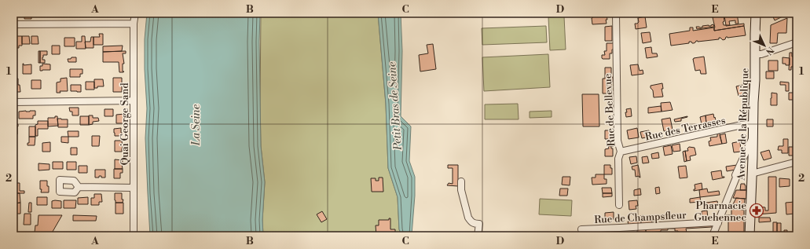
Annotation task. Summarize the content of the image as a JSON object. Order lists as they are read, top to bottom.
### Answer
{
  "streets": {
    "main road": ["Avenue de la République"],
    "street": [
      "Rue de Bellevue",
      "Quai George Sand",
      "Rue des Terrasses",
      "Rue de Champsfleur"
    ]
  },
  "crossings": [
    ["Rue de Bellevue", "Rue des Terrasses"],
    ["Avenue de la République", "Rue des Terrasses"]
  ],
  "water": ["Petit Bras de Seine", "La Seine"],
  "places": {
    "pharmacy": ["Pharmacie Guehennec"]
  },
  "north": "bottom right",
  "grid": {
    "columns": [
      "A",
      "B",
      "C",
      "D",
      "E"
    ],
    "rows": ["1", "2"]
  }
}
